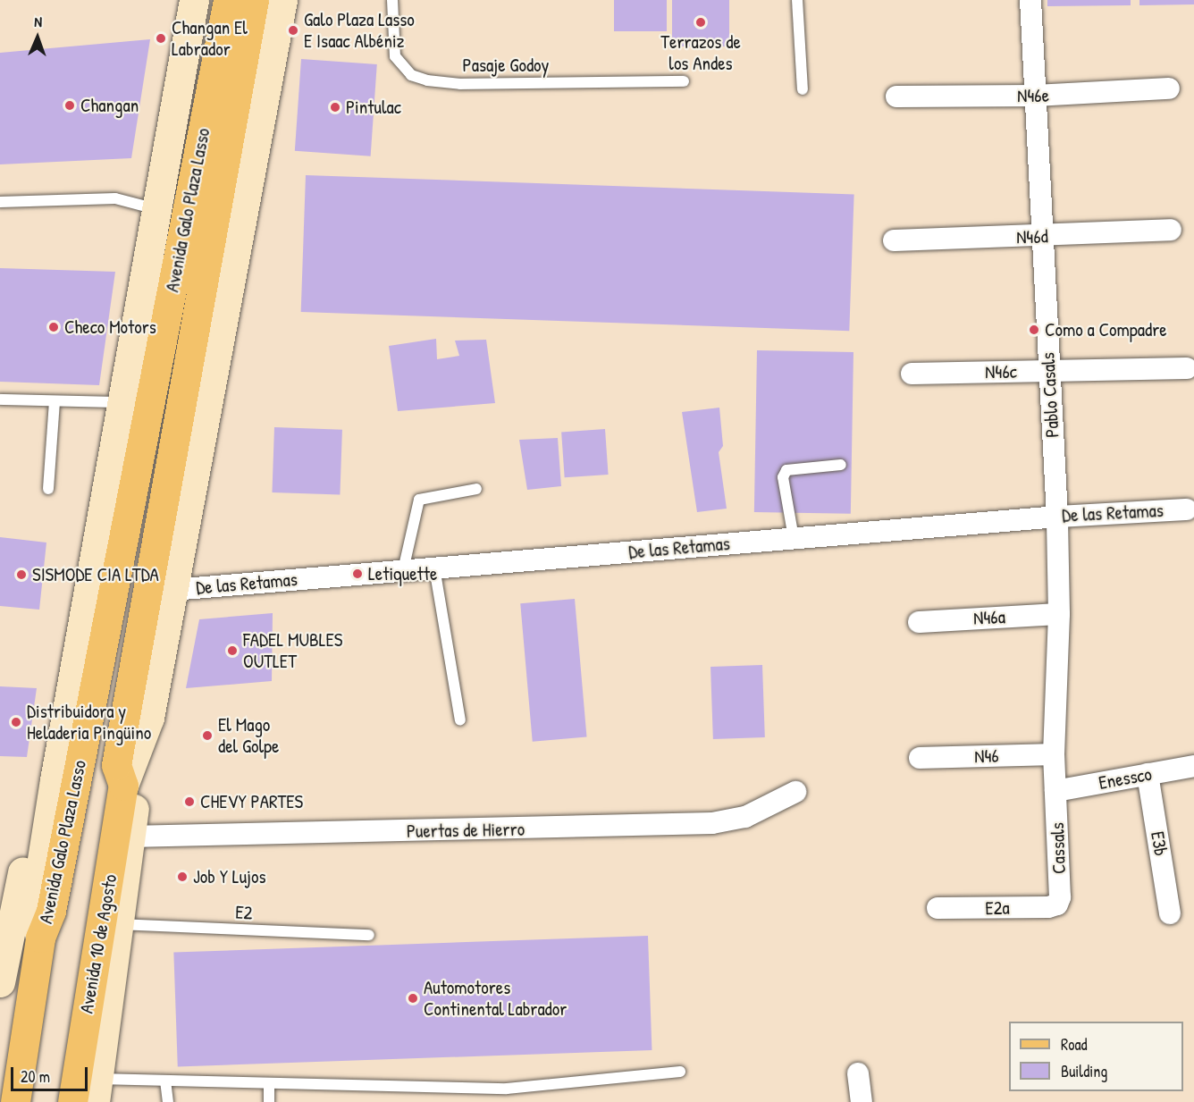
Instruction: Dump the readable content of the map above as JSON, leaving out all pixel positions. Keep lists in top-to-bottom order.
{
  "streets": {
    "main road": ["Avenida Galo Plaza Lasso", "Avenida 10 de Agosto"],
    "street": [
      "N46e",
      "N46d",
      "N46c",
      "Pablo Casals",
      "De las Retamas",
      "N46a",
      "N46",
      "Enessco",
      "Puertas de Hierro",
      "E3b",
      "Cassals",
      "E2a"
    ],
    "lane": ["Pasaje Godoy", "E2"]
  },
  "crossings": [
    ["N46e", "Pablo Casals"],
    ["Avenida Galo Plaza Lasso", "Avenida 10 de Agosto"],
    ["N46d", "Pablo Casals"],
    ["N46c", "Pablo Casals"],
    ["Pablo Casals", "De las Retamas"],
    ["Pablo Casals", "N46a"],
    ["Pablo Casals", "N46"],
    ["Pablo Casals", "Enessco"],
    ["Pablo Casals", "Cassals"],
    ["Enessco", "E3b"],
    ["Enessco", "Cassals"],
    ["Cassals", "E2a"]
  ],
  "places": [
    "Terrazos de los Andes",
    "Galo Plaza Lasso E Isaac Albéniz",
    "Changan El Labrador",
    "Changan",
    "Pintulac",
    "Checo Motors",
    "Como a Compadre",
    "Letiquette",
    "SISMODE CIA LTDA",
    "FADEL MUBLES OUTLET",
    "Distribuidora y Heladeria Pingüino",
    "El Mago del Golpe",
    "CHEVY PARTES",
    "Job Y Lujos",
    "Automotores Continental Labrador"
  ],
  "legend": ["Road", "Building"],
  "scale_bar": "20 m",
  "north": "top"
}
